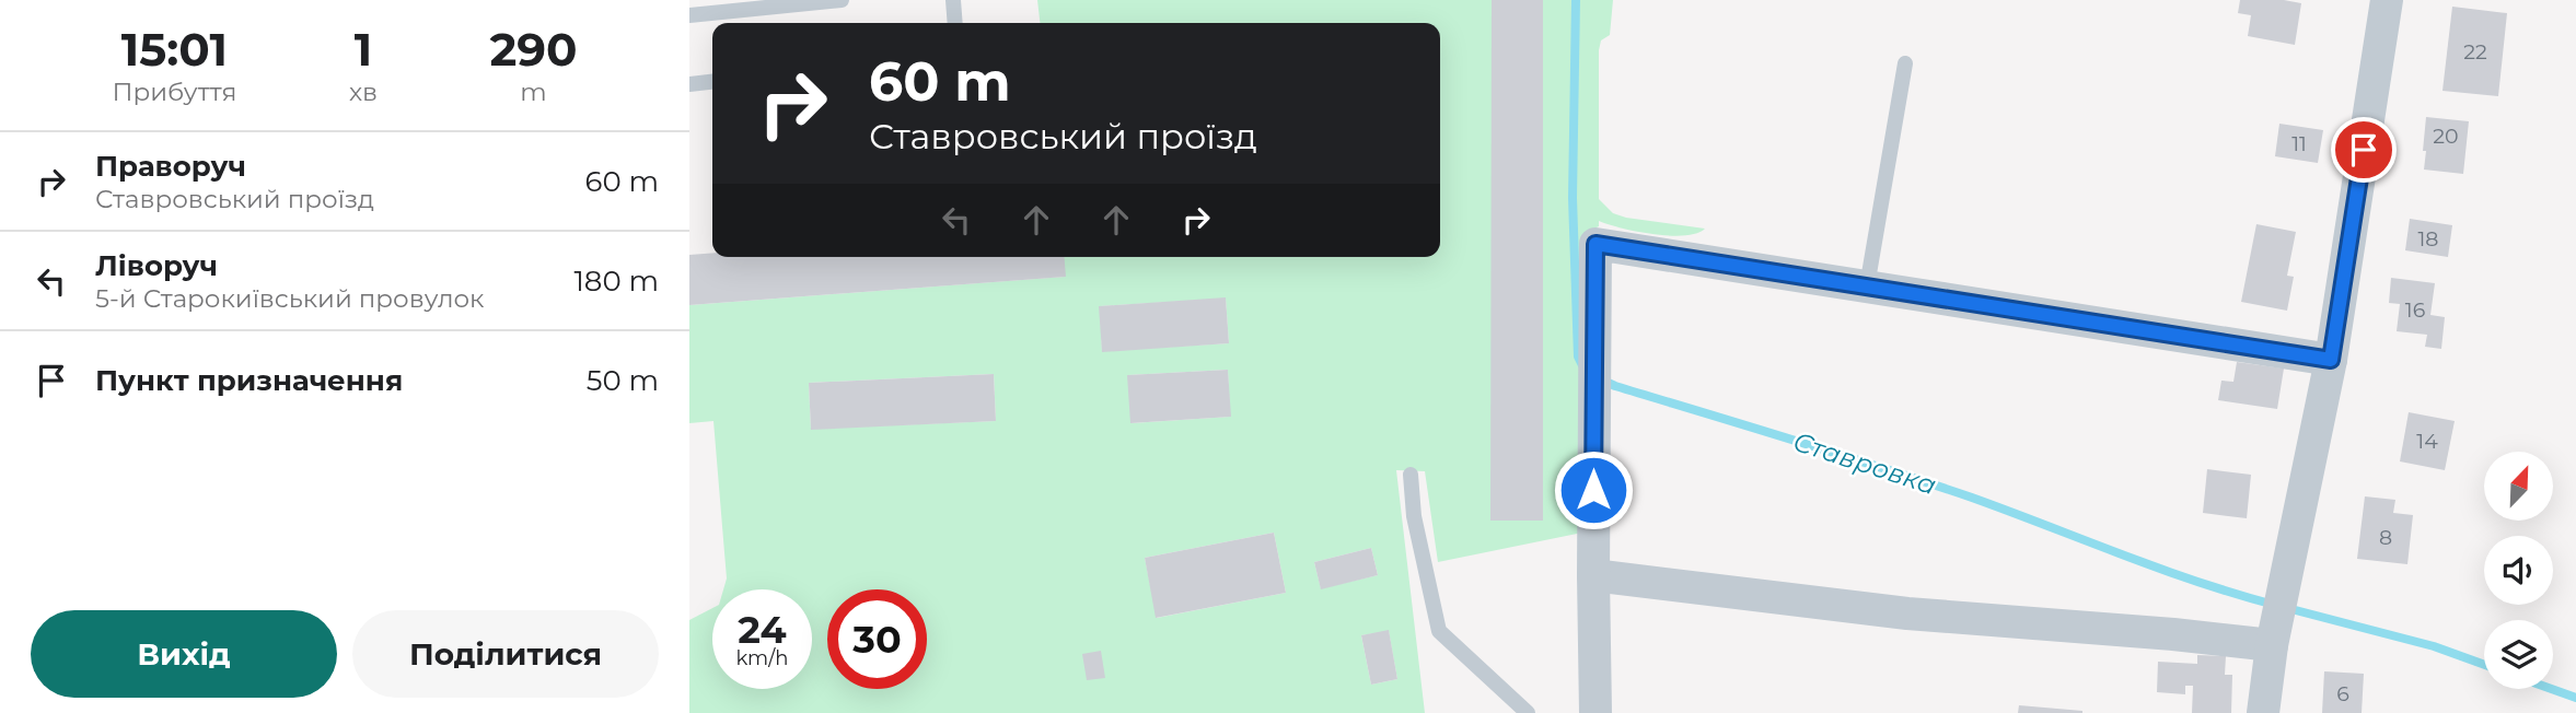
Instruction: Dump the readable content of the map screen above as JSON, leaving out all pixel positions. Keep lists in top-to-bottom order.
{
  "water": ["Ставровка"],
  "house_numbers": [
    "22",
    "20",
    "11",
    "18",
    "16",
    "14",
    "8",
    "6"
  ],
  "north": "top right",
  "page": {
    "eta": [
      "15:01",
      "Прибуття",
      "1",
      "хв",
      "290",
      "m"
    ],
    "turn": ["60 m", "Ставровський проїзд"],
    "list": [
      {
        "name": "Праворуч",
        "note": "Ставровський проїзд",
        "value": "60 m"
      },
      {
        "name": "Ліворуч",
        "note": "5-й Старокиївський провулок",
        "value": "180 m"
      },
      {
        "name": "Пункт призначення",
        "value": "50 m"
      }
    ],
    "speed": "24 km/h",
    "limit": "30",
    "buttons": ["Вихід", "Поділитися"]
  }
}
